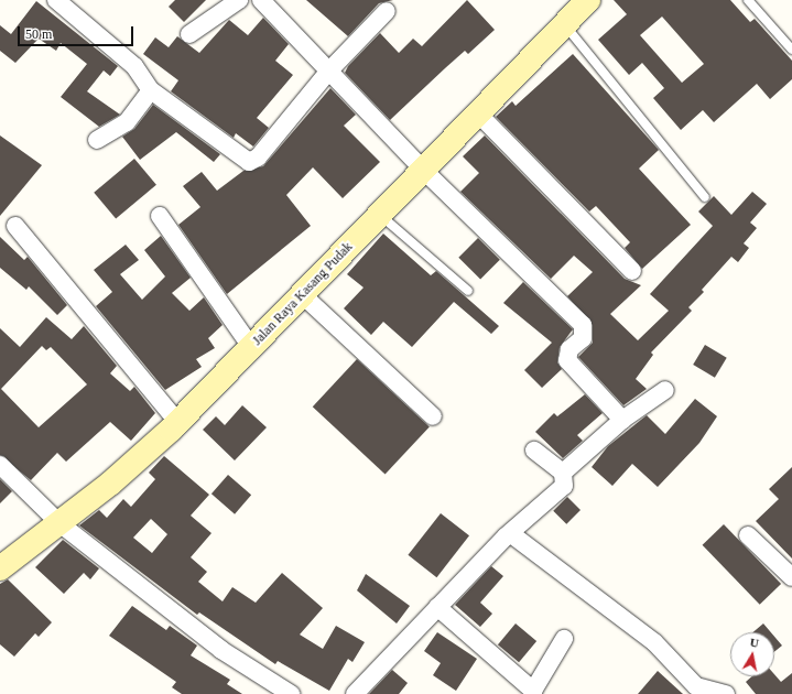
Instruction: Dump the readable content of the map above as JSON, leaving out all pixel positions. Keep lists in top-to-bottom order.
{
  "streets": {
    "street": ["Jalan Raya Kasang Pudak"]
  },
  "scale_bar": "50 m",
  "north": "top"
}
